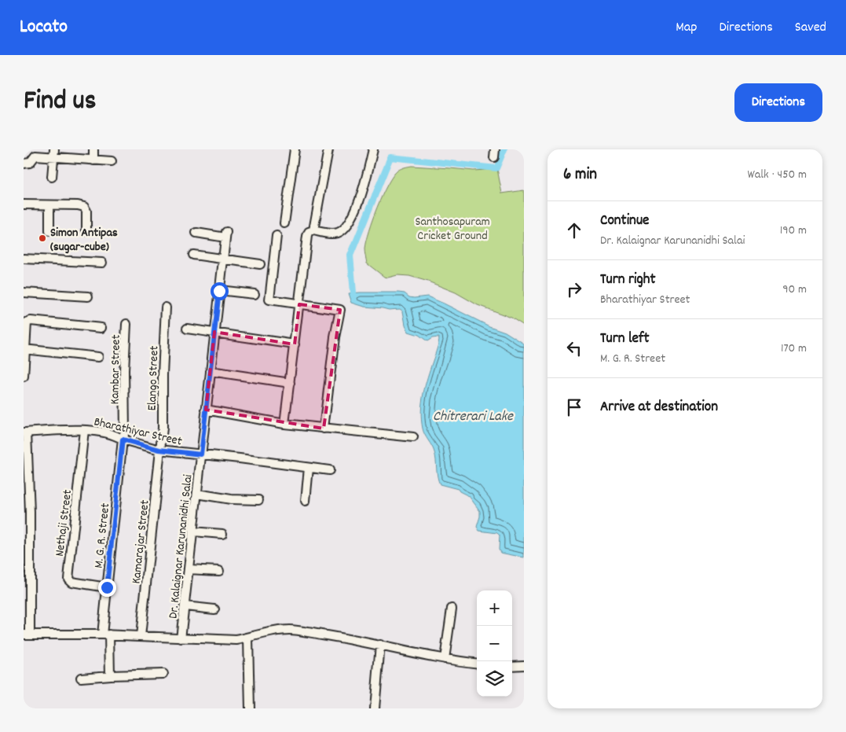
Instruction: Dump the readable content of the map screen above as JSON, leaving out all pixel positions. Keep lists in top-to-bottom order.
{
  "streets": {
    "street": [
      "Kambar Street",
      "Elango Street",
      "Bharathiyar Street",
      "Nethaji Street",
      "M. G. R. Street",
      "Kamarajar Street",
      "Dr. Kalaignar Karunanidhi Salai"
    ]
  },
  "crossings": [
    ["Kambar Street", "Bharathiyar Street"],
    ["Kambar Street", "M. G. R. Street"],
    ["Elango Street", "Bharathiyar Street"],
    ["Elango Street", "Kamarajar Street"],
    ["Bharathiyar Street", "Nethaji Street"],
    ["Bharathiyar Street", "M. G. R. Street"],
    ["Bharathiyar Street", "Kamarajar Street"],
    ["Bharathiyar Street", "Dr. Kalaignar Karunanidhi Salai"],
    ["Nethaji Street", "M. G. R. Street"]
  ],
  "water": ["Chitrerari Lake"],
  "parks": ["Santhosapuram Cricket Ground"],
  "places": ["Simon Antipas (sugar-cube)"],
  "page": {
    "header": "Locato",
    "nav": ["Map", "Directions", "Saved"],
    "title": "Find us",
    "buttons": "Directions",
    "heading": ["6 min", "Walk · 450 m"],
    "list": [
      ["Continue", "Dr. Kalaignar Karunanidhi Salai", "190 m"],
      ["Turn right", "Bharathiyar Street", "90 m"],
      ["Turn left", "M. G. R. Street", "170 m"],
      "Arrive at destination"
    ],
    "map_buttons": ["+", "−"]
  }
}
